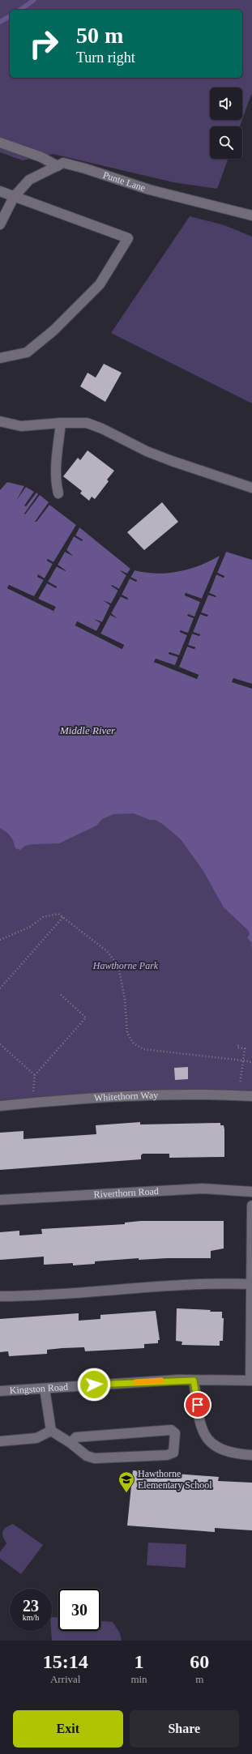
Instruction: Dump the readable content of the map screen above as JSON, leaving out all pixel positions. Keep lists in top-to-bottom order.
{
  "streets": {
    "street": [
      "Punte Lane",
      "Whitethorn Way",
      "Riverthorn Road",
      "Kingston Road"
    ]
  },
  "water": ["Middle River"],
  "parks": ["Hawthorne Park"],
  "places": {
    "school or university": ["Hawthorne Elementary School"]
  },
  "page": {
    "turn": ["50 m", "Turn right"],
    "speed": "23 km/h",
    "limit": "30",
    "eta": [
      "15:14",
      "Arrival",
      "1",
      "min",
      "60",
      "m"
    ],
    "buttons": ["Exit", "Share"]
  }
}
